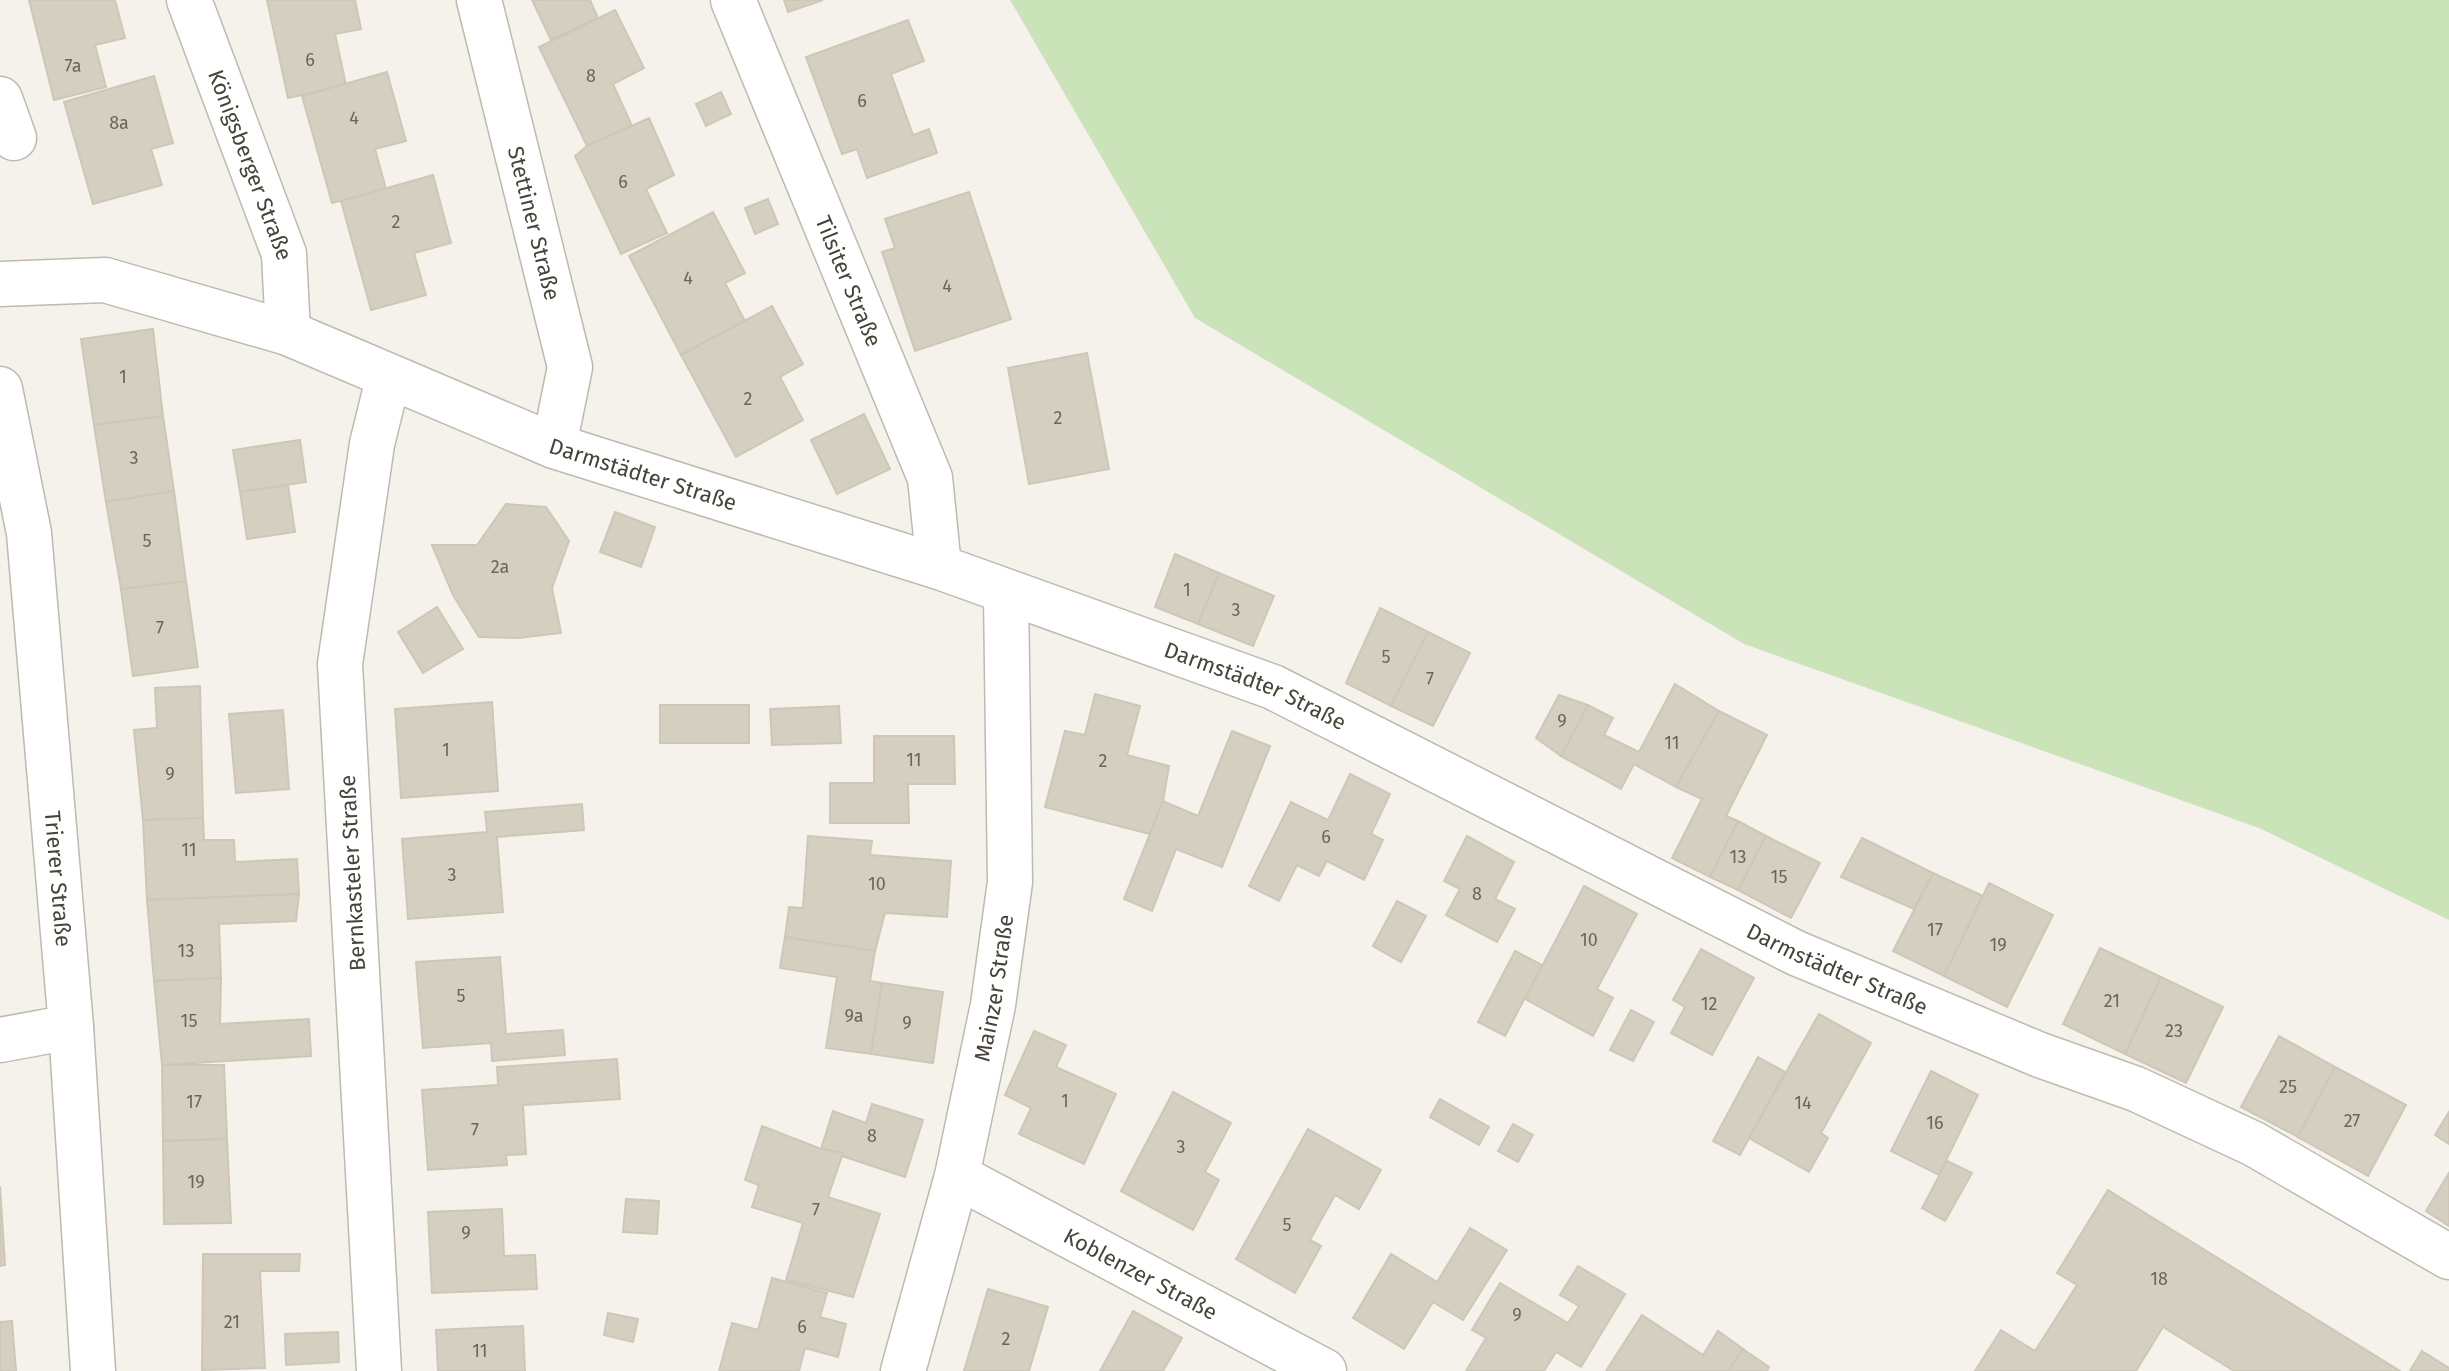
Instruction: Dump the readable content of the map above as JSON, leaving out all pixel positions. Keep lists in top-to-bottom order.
{
  "streets": {
    "street": [
      "Königsberger Straße",
      "Stettiner Straße",
      "Tilsiter Straße",
      "Darmstädter Straße",
      "Bernkasteler Straße",
      "Trierer Straße",
      "Mainzer Straße",
      "Koblenzer Straße"
    ]
  },
  "crossings": [
    ["Königsberger Straße", "Darmstädter Straße"],
    ["Stettiner Straße", "Darmstädter Straße"],
    ["Tilsiter Straße", "Darmstädter Straße"],
    ["Darmstädter Straße", "Bernkasteler Straße"],
    ["Darmstädter Straße", "Mainzer Straße"],
    ["Mainzer Straße", "Koblenzer Straße"]
  ],
  "house_numbers": [
    "6",
    "7a",
    "8",
    "6",
    "4",
    "8a",
    "6",
    "2",
    "4",
    "4",
    "1",
    "2",
    "2",
    "3",
    "5",
    "2a",
    "1",
    "3",
    "7",
    "5",
    "7",
    "9",
    "11",
    "1",
    "11",
    "2",
    "9",
    "6",
    "11",
    "13",
    "3",
    "15",
    "10",
    "8",
    "17",
    "10",
    "19",
    "13",
    "5",
    "21",
    "12",
    "9a",
    "15",
    "9",
    "23",
    "25",
    "1",
    "17",
    "14",
    "27",
    "16",
    "7",
    "8",
    "3",
    "19",
    "7",
    "5",
    "9",
    "18",
    "9",
    "21",
    "6",
    "2",
    "11"
  ]
}
